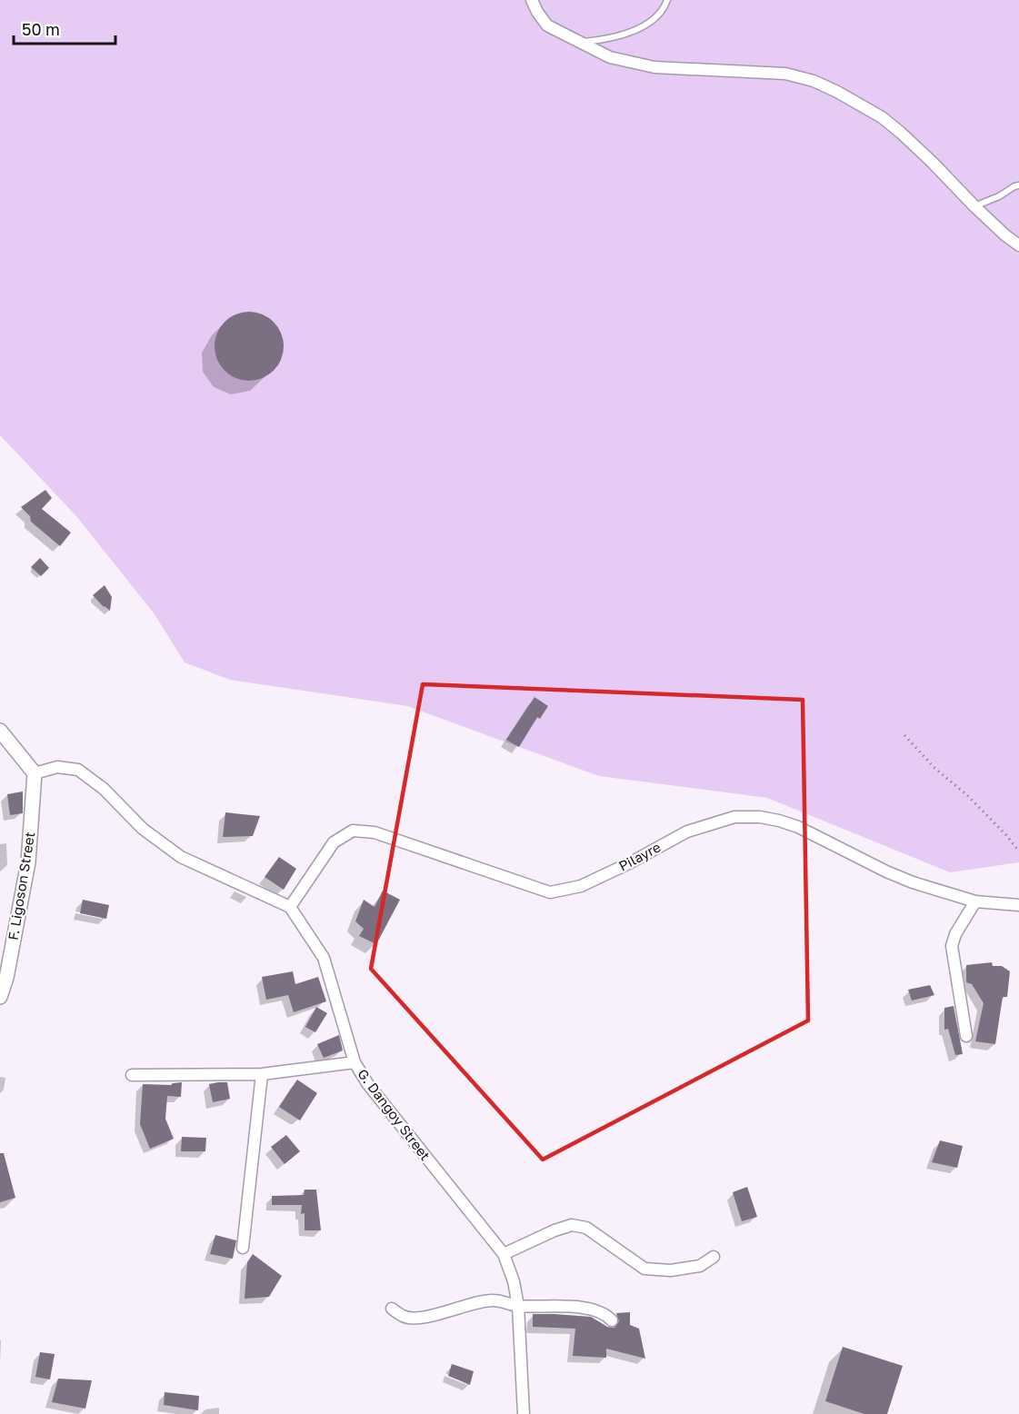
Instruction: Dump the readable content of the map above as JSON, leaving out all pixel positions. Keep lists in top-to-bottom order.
{
  "streets": {
    "street": ["Pilayre", "F. Ligoson Street", "G. Dangoy Street"]
  },
  "crossings": [
    ["Pilayre", "G. Dangoy Street"]
  ],
  "scale_bar": "50 m"
}
